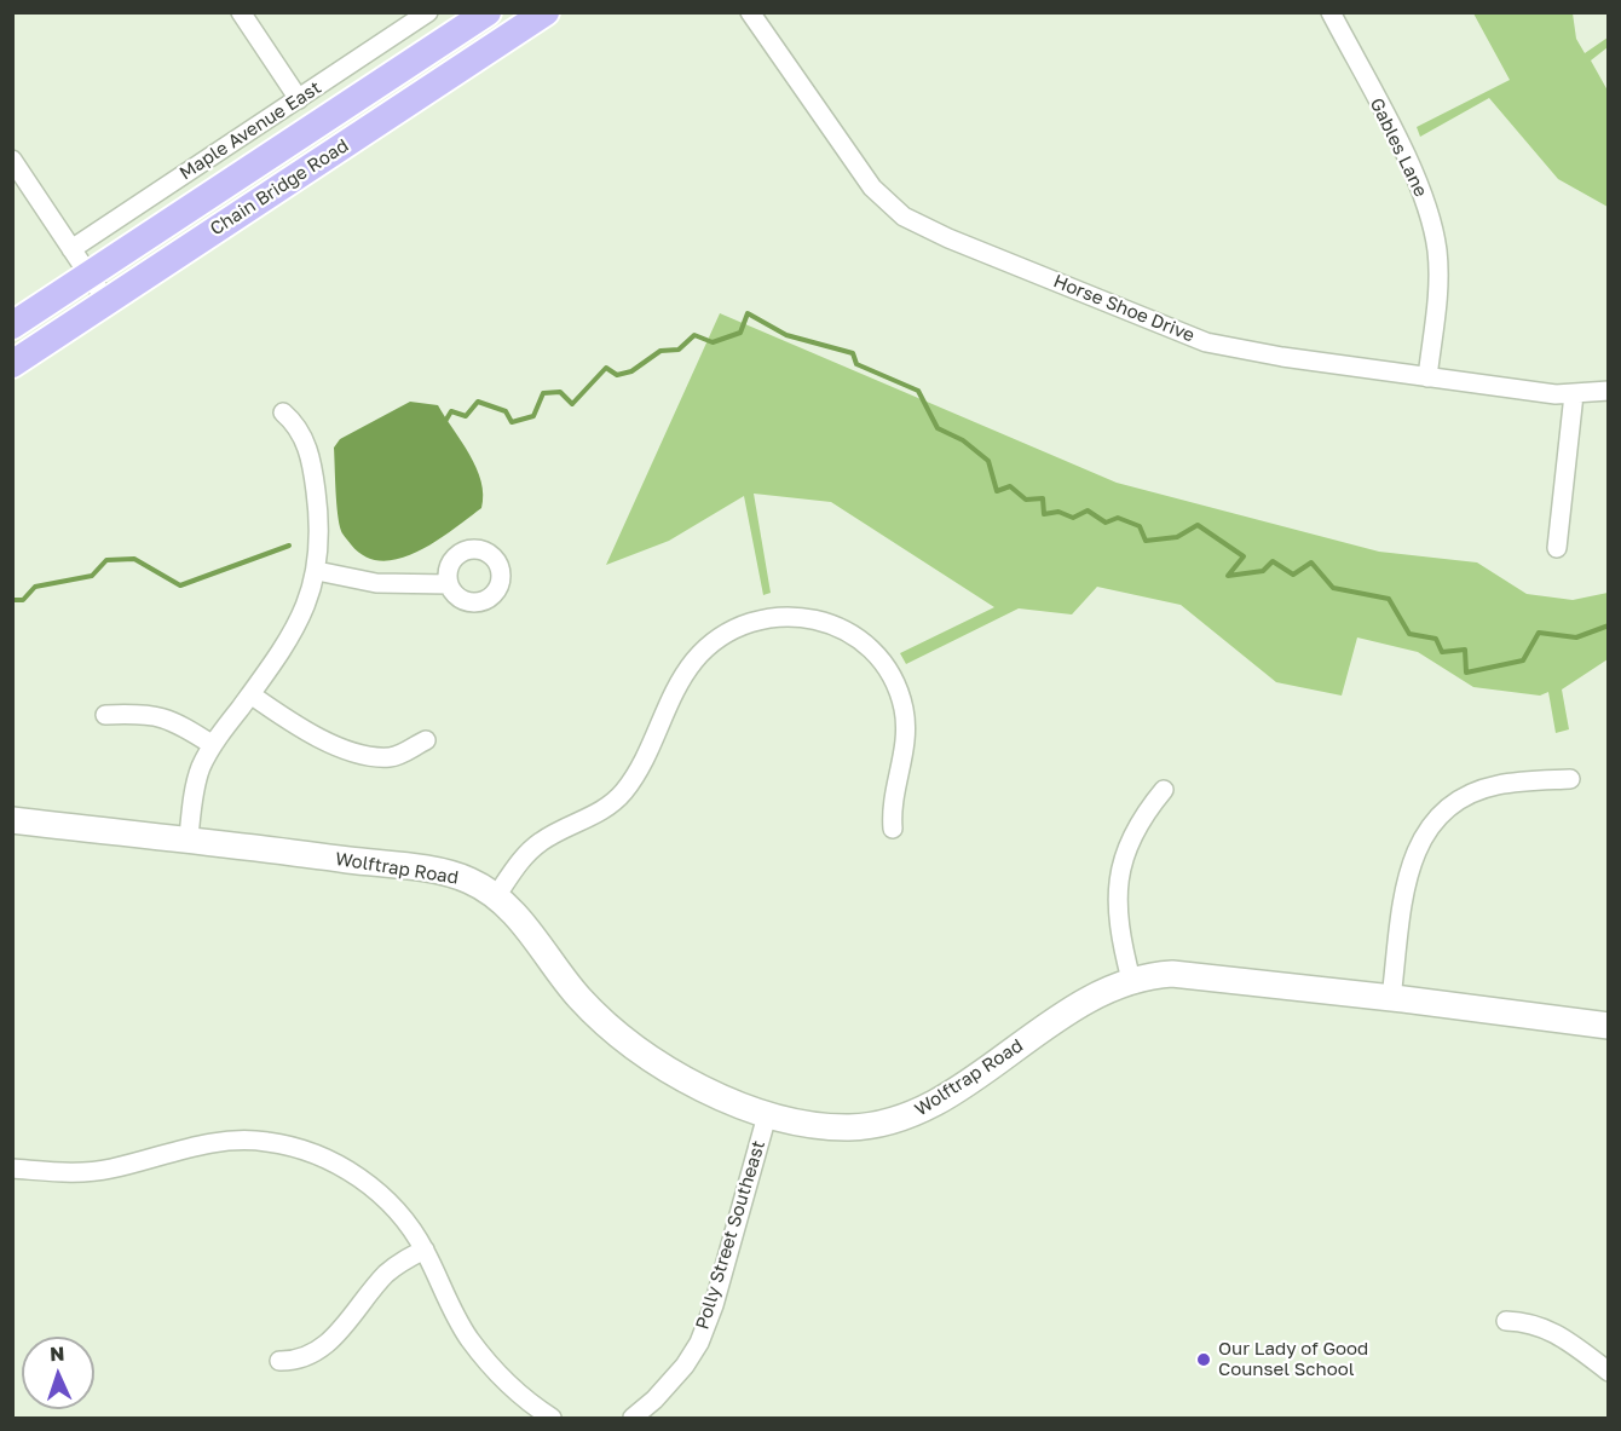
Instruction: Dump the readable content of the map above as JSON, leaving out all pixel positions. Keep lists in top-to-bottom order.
{
  "streets": {
    "main road": ["Chain Bridge Road"],
    "street": [
      "Maple Avenue East",
      "Gables Lane",
      "Horse Shoe Drive",
      "Wolftrap Road",
      "Polly Street Southeast"
    ]
  },
  "crossings": [
    ["Gables Lane", "Horse Shoe Drive"],
    ["Wolftrap Road", "Polly Street Southeast"]
  ],
  "places": ["Our Lady of Good Counsel School"],
  "north": "top"
}
